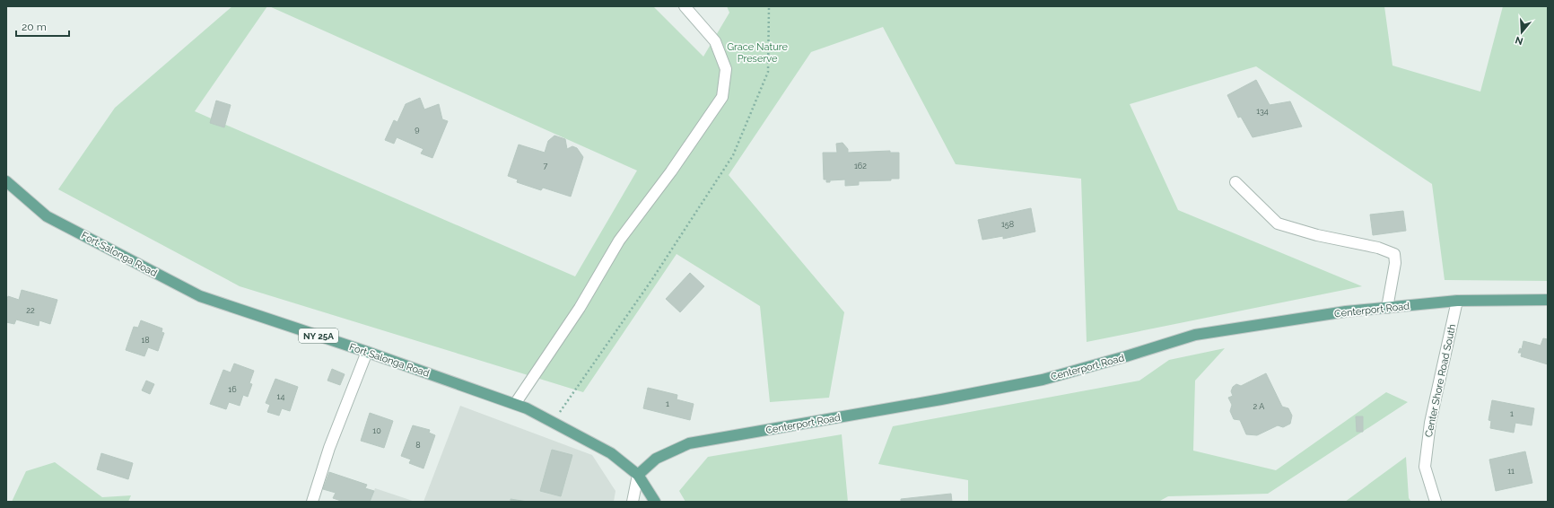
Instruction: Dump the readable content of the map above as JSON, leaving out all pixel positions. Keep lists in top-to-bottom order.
{
  "streets": {
    "main road": ["Fort Salonga Road", "Centerport Road", "NY 25A"],
    "street": ["Center Shore Road South"]
  },
  "crossings": [
    ["Fort Salonga Road", "Centerport Road"],
    ["Fort Salonga Road", "NY 25A"],
    ["Centerport Road", "NY 25A"],
    ["Centerport Road", "Center Shore Road South"]
  ],
  "parks": ["Grace Nature Preserve"],
  "house_numbers": [
    "134",
    "9",
    "7",
    "162",
    "158",
    "22",
    "18",
    "16",
    "14",
    "1",
    "2 A",
    "1",
    "10",
    "8",
    "11"
  ],
  "scale_bar": "20 m",
  "north": "bottom"
}
